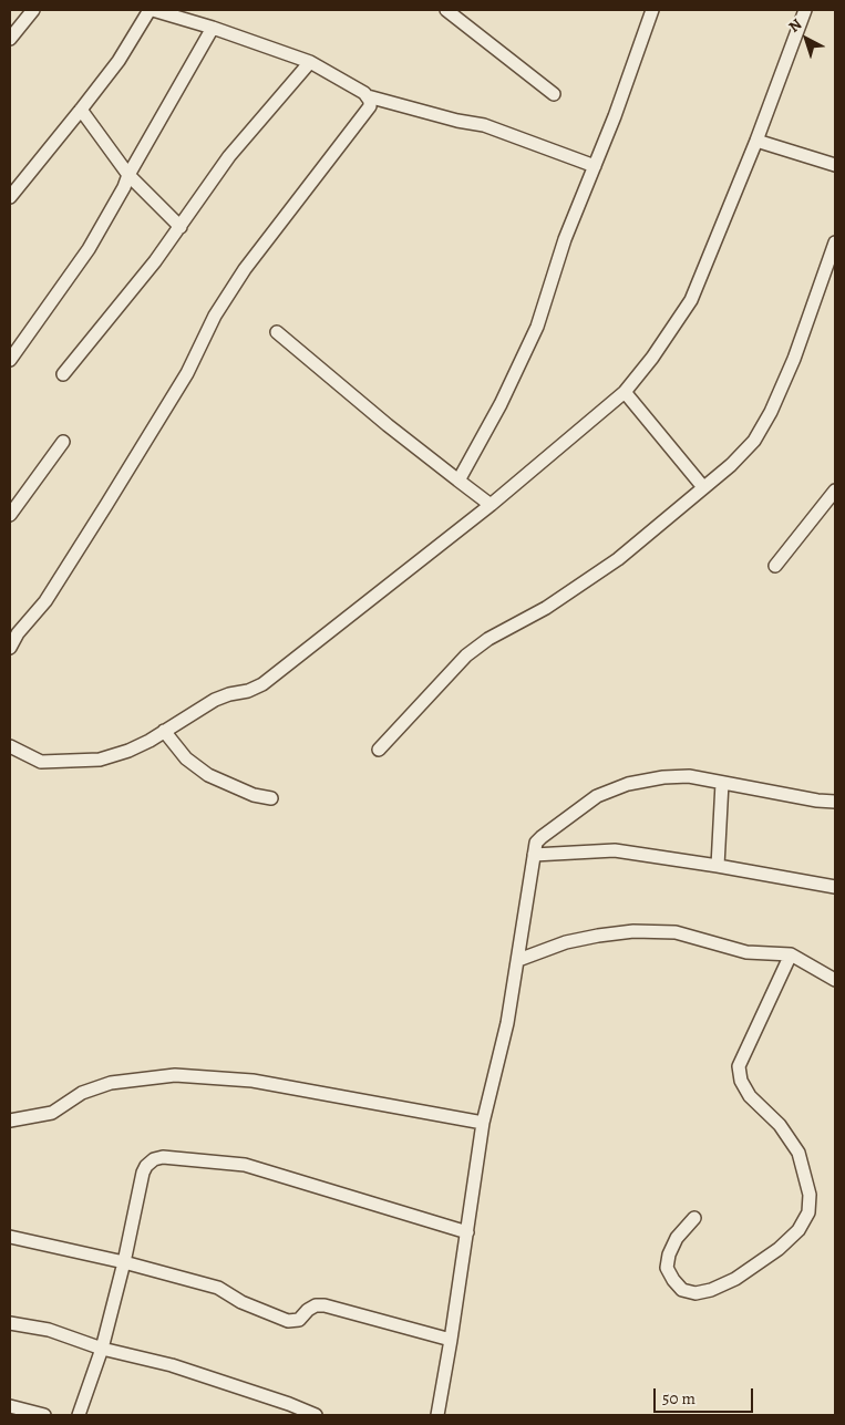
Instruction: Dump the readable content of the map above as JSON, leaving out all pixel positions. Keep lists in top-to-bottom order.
{
  "scale_bar": "50 m",
  "north": "top left"
}
